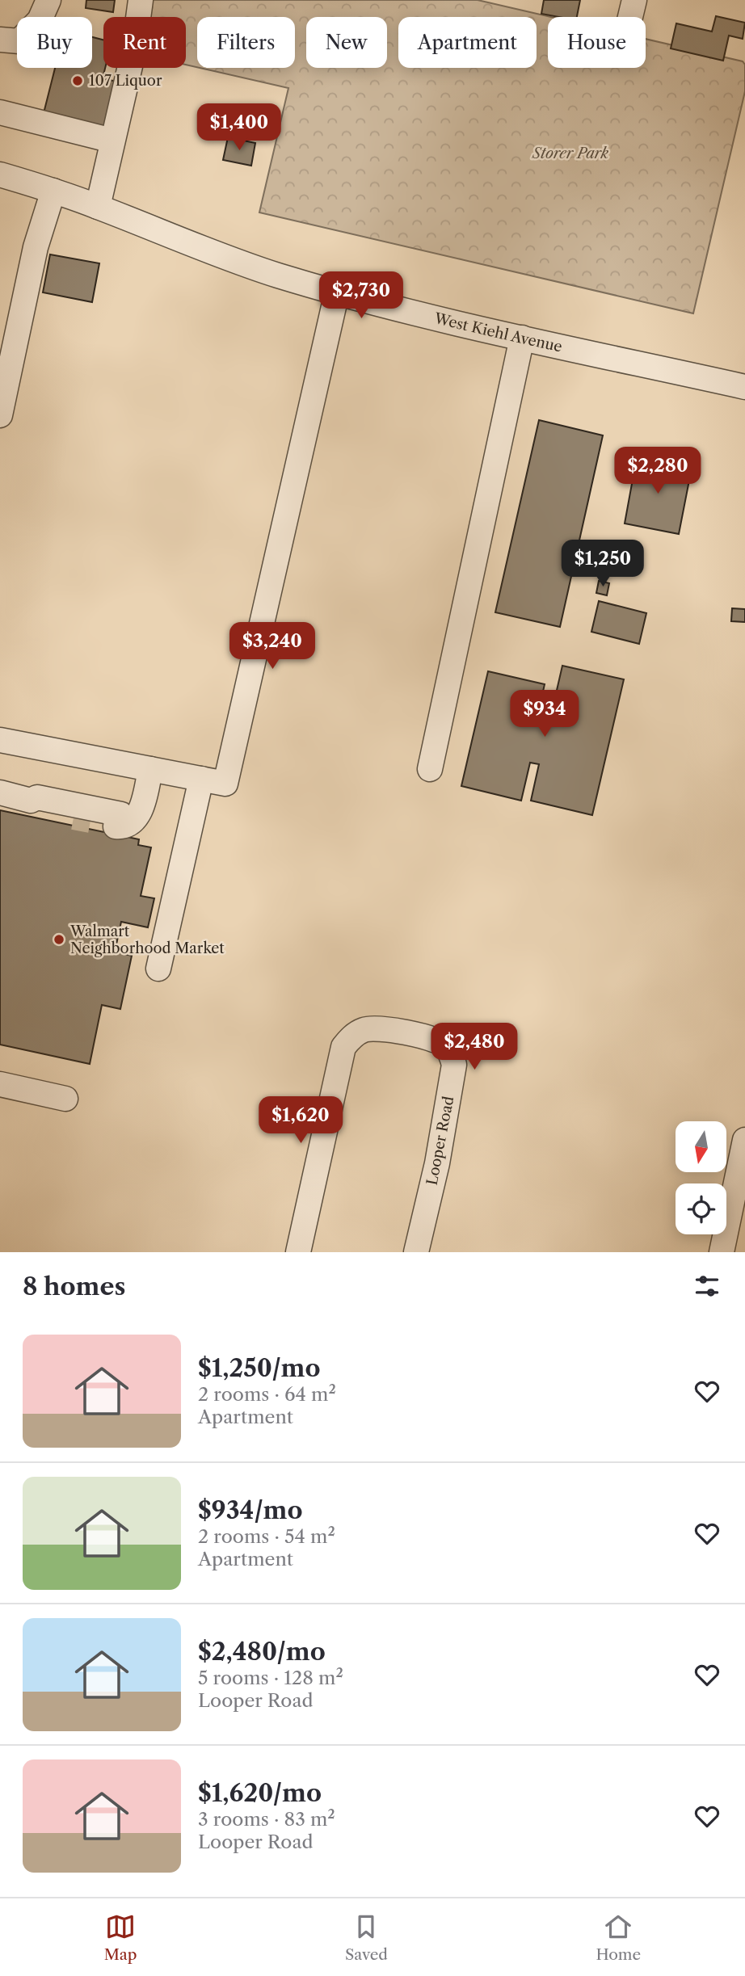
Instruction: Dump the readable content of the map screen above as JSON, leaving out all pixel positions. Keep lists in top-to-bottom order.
{
  "streets": {
    "street": ["West Kiehl Avenue", "Looper Road"]
  },
  "parks": ["Storer Park"],
  "places": ["107 Liquor", "Walmart Neighborhood Market"],
  "north": "bottom",
  "page": {
    "chip": [
      "Buy",
      "Rent",
      "Filters",
      "New",
      "Apartment",
      "House"
    ],
    "price": [
      "$1,400",
      "$2,730",
      "$2,280",
      "$1,250",
      "$3,240",
      "$934",
      "$2,480",
      "$1,620"
    ],
    "heading": "8 homes",
    "list": [
      {
        "name": "$1,250/mo",
        "note": "2 rooms · 64 m² · Apartment"
      },
      {
        "name": "$934/mo",
        "note": "2 rooms · 54 m² · Apartment"
      },
      {
        "name": "$2,480/mo",
        "note": "5 rooms · 128 m² · Looper Road"
      },
      {
        "name": "$1,620/mo",
        "note": "3 rooms · 83 m² · Looper Road"
      }
    ],
    "tabs": ["Map", "Saved", "Home"]
  }
}
